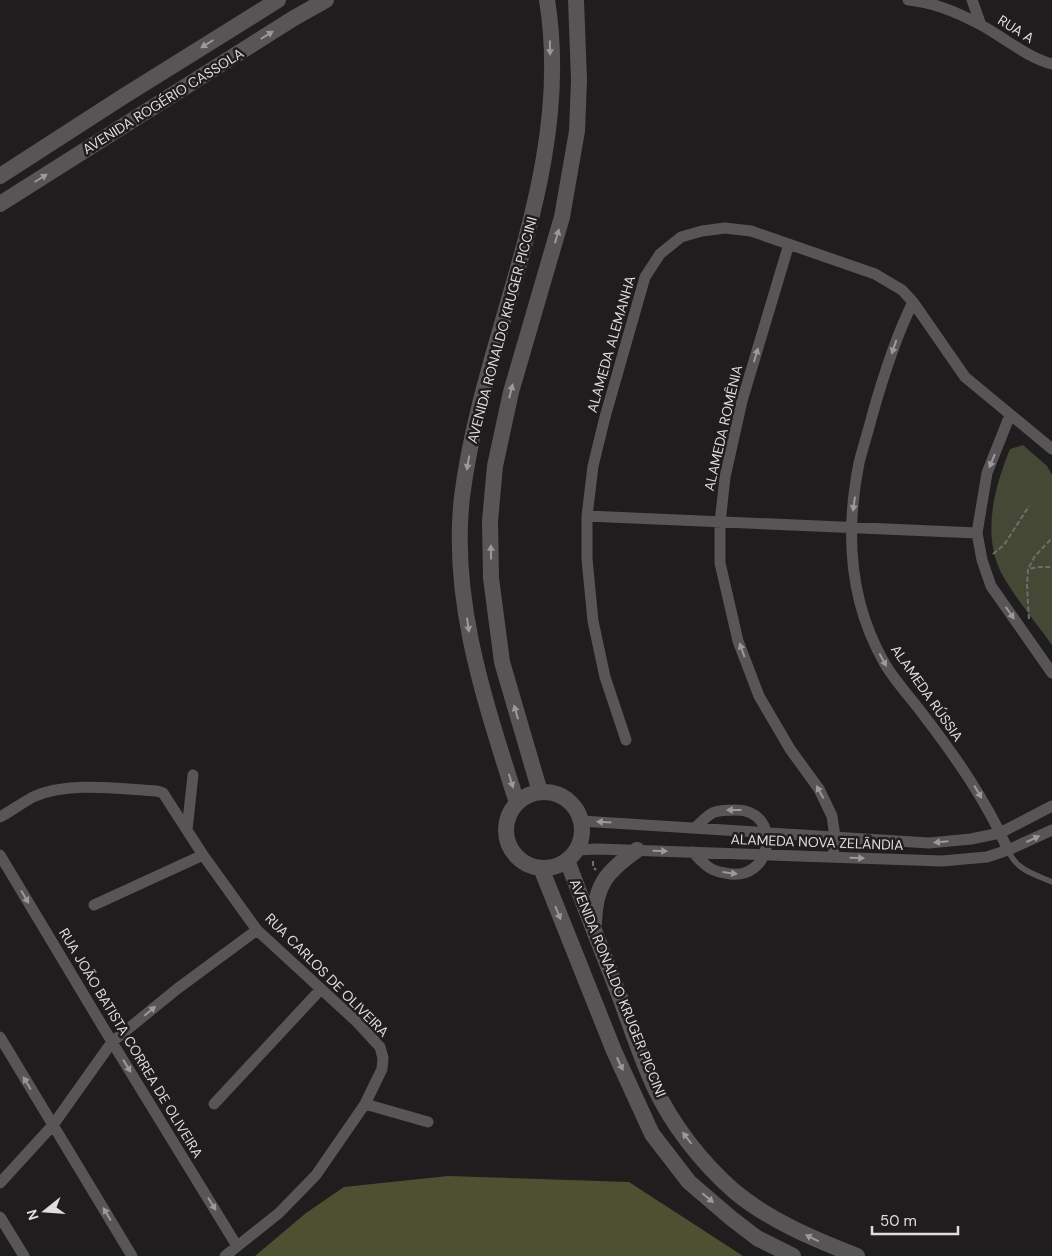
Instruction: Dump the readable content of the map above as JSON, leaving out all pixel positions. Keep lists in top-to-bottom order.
{
  "streets": {
    "main road": ["AVENIDA ROGÉRIO CASSOLA", "AVENIDA RONALDO KRUGER PICCINI"],
    "street": [
      "RUA A",
      "ALAMEDA ALEMANHA",
      "ALAMEDA ROMÊNIA",
      "ALAMEDA RÚSSIA",
      "ALAMEDA NOVA ZELÃNDIA",
      "RUA CARLOS DE OLIVEIRA",
      "RUA JOÃO BATISTA CORREA DE OLIVEIRA"
    ]
  },
  "crossings": [
    ["AVENIDA RONALDO KRUGER PICCINI", "ALAMEDA NOVA ZELÃNDIA"],
    ["ALAMEDA ALEMANHA", "ALAMEDA ROMÊNIA"],
    ["ALAMEDA ALEMANHA", "ALAMEDA RÚSSIA"],
    ["ALAMEDA ROMÊNIA", "ALAMEDA NOVA ZELÃNDIA"],
    ["ALAMEDA RÚSSIA", "ALAMEDA NOVA ZELÃNDIA"],
    ["RUA CARLOS DE OLIVEIRA", "RUA JOÃO BATISTA CORREA DE OLIVEIRA"]
  ],
  "one_way": ["ALAMEDA ROMÊNIA", "ALAMEDA RÚSSIA"],
  "scale_bar": "50 m",
  "north": "left"
}
